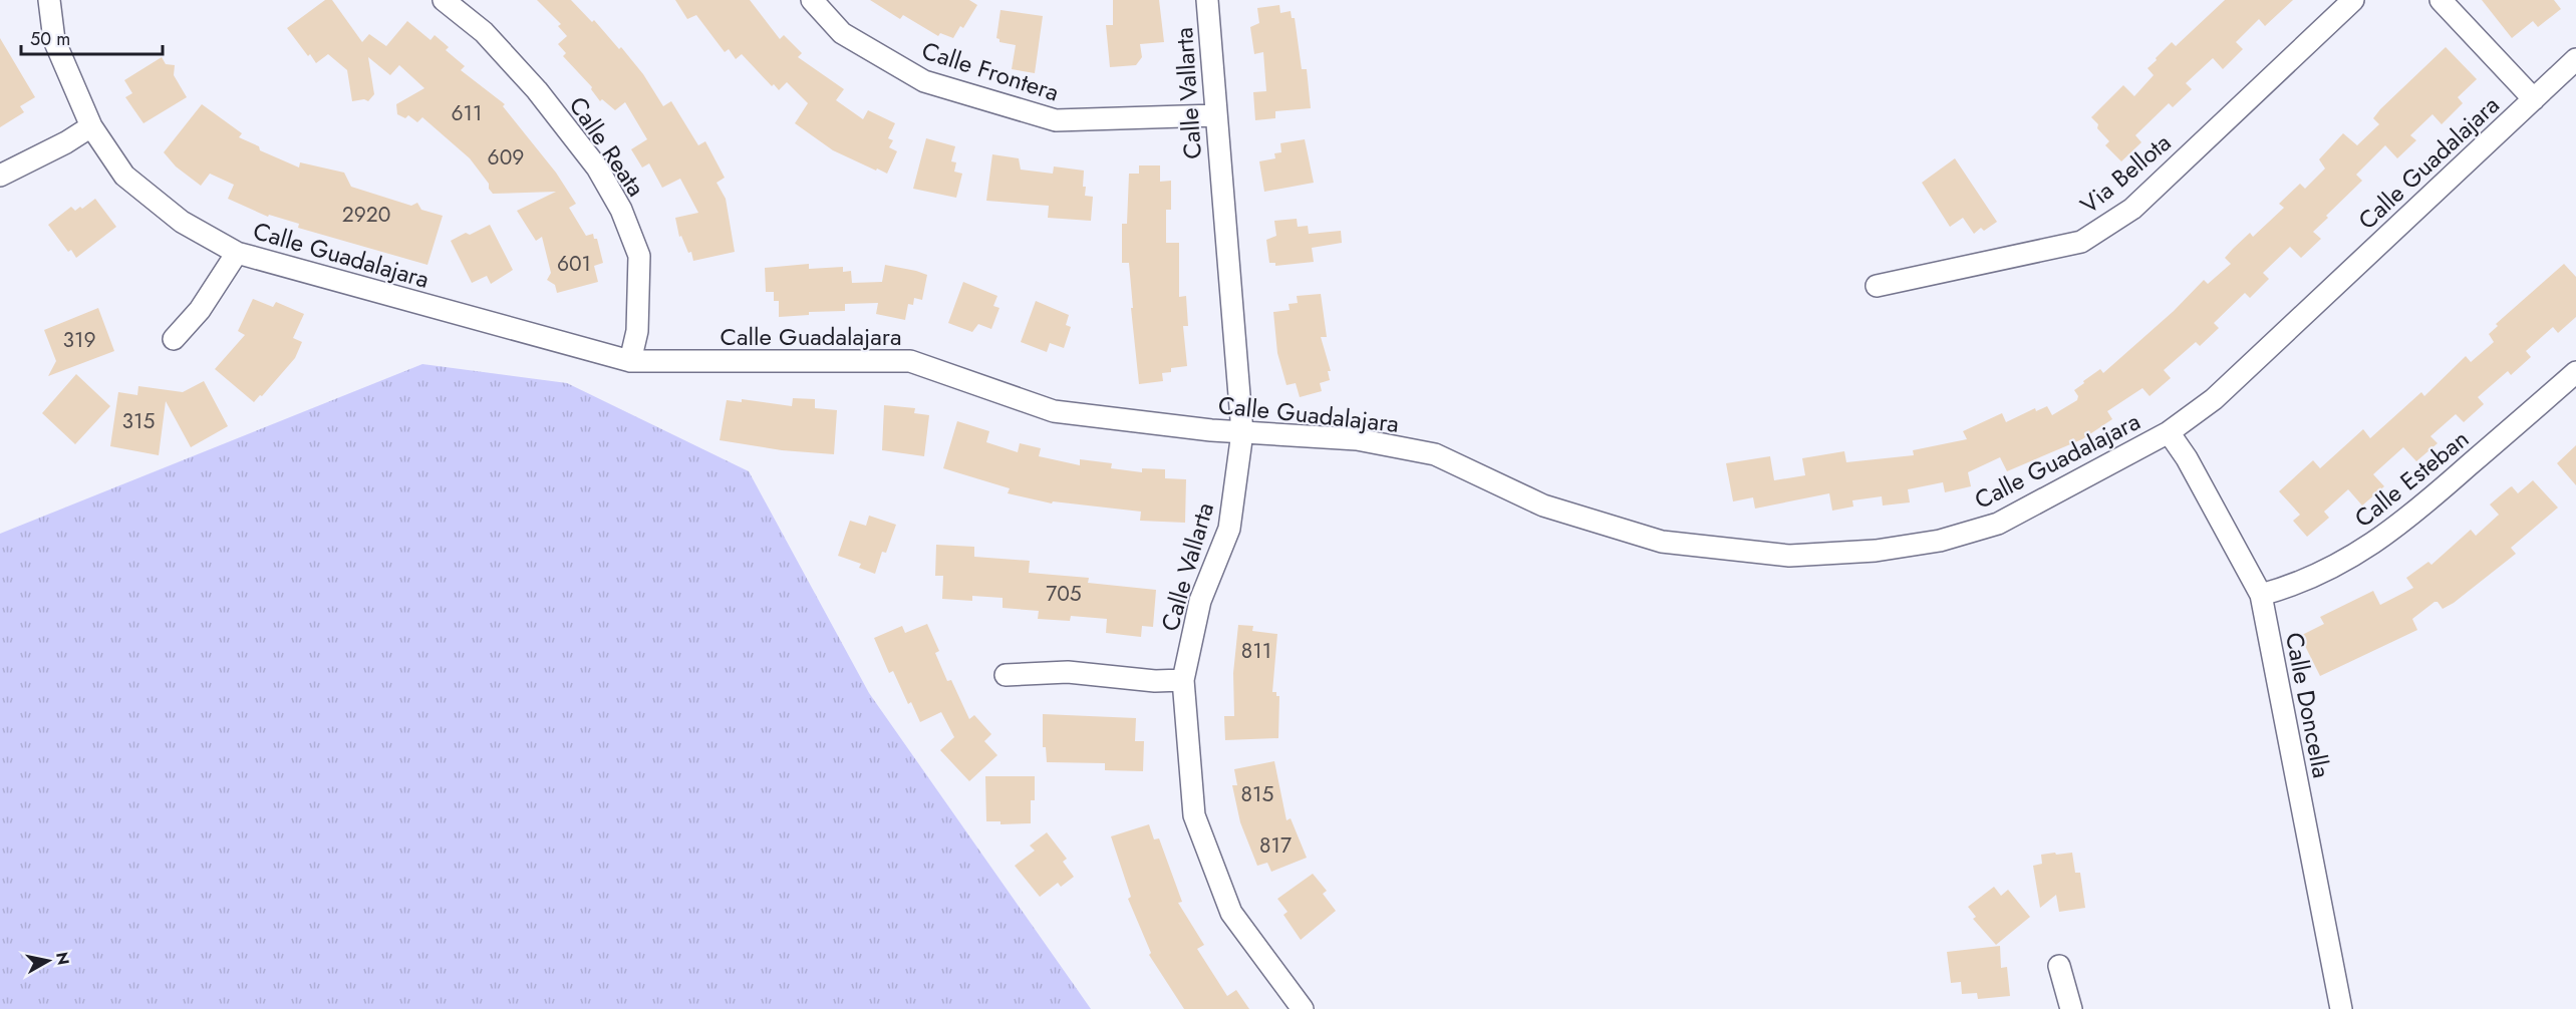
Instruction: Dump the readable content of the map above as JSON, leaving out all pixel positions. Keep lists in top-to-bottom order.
{
  "streets": {
    "street": [
      "Calle Frontera",
      "Calle Vallarta",
      "Calle Reata",
      "Calle Guadalajara",
      "Via Bellota",
      "Calle Esteban",
      "Calle Doncella"
    ]
  },
  "crossings": [
    ["Calle Frontera", "Calle Vallarta"],
    ["Calle Vallarta", "Calle Guadalajara"],
    ["Calle Reata", "Calle Guadalajara"],
    ["Calle Guadalajara", "Calle Doncella"],
    ["Calle Esteban", "Calle Doncella"]
  ],
  "house_numbers": [
    "611",
    "609",
    "2920",
    "601",
    "319",
    "315",
    "705",
    "811",
    "815",
    "817"
  ],
  "scale_bar": "50 m",
  "north": "right"
}
